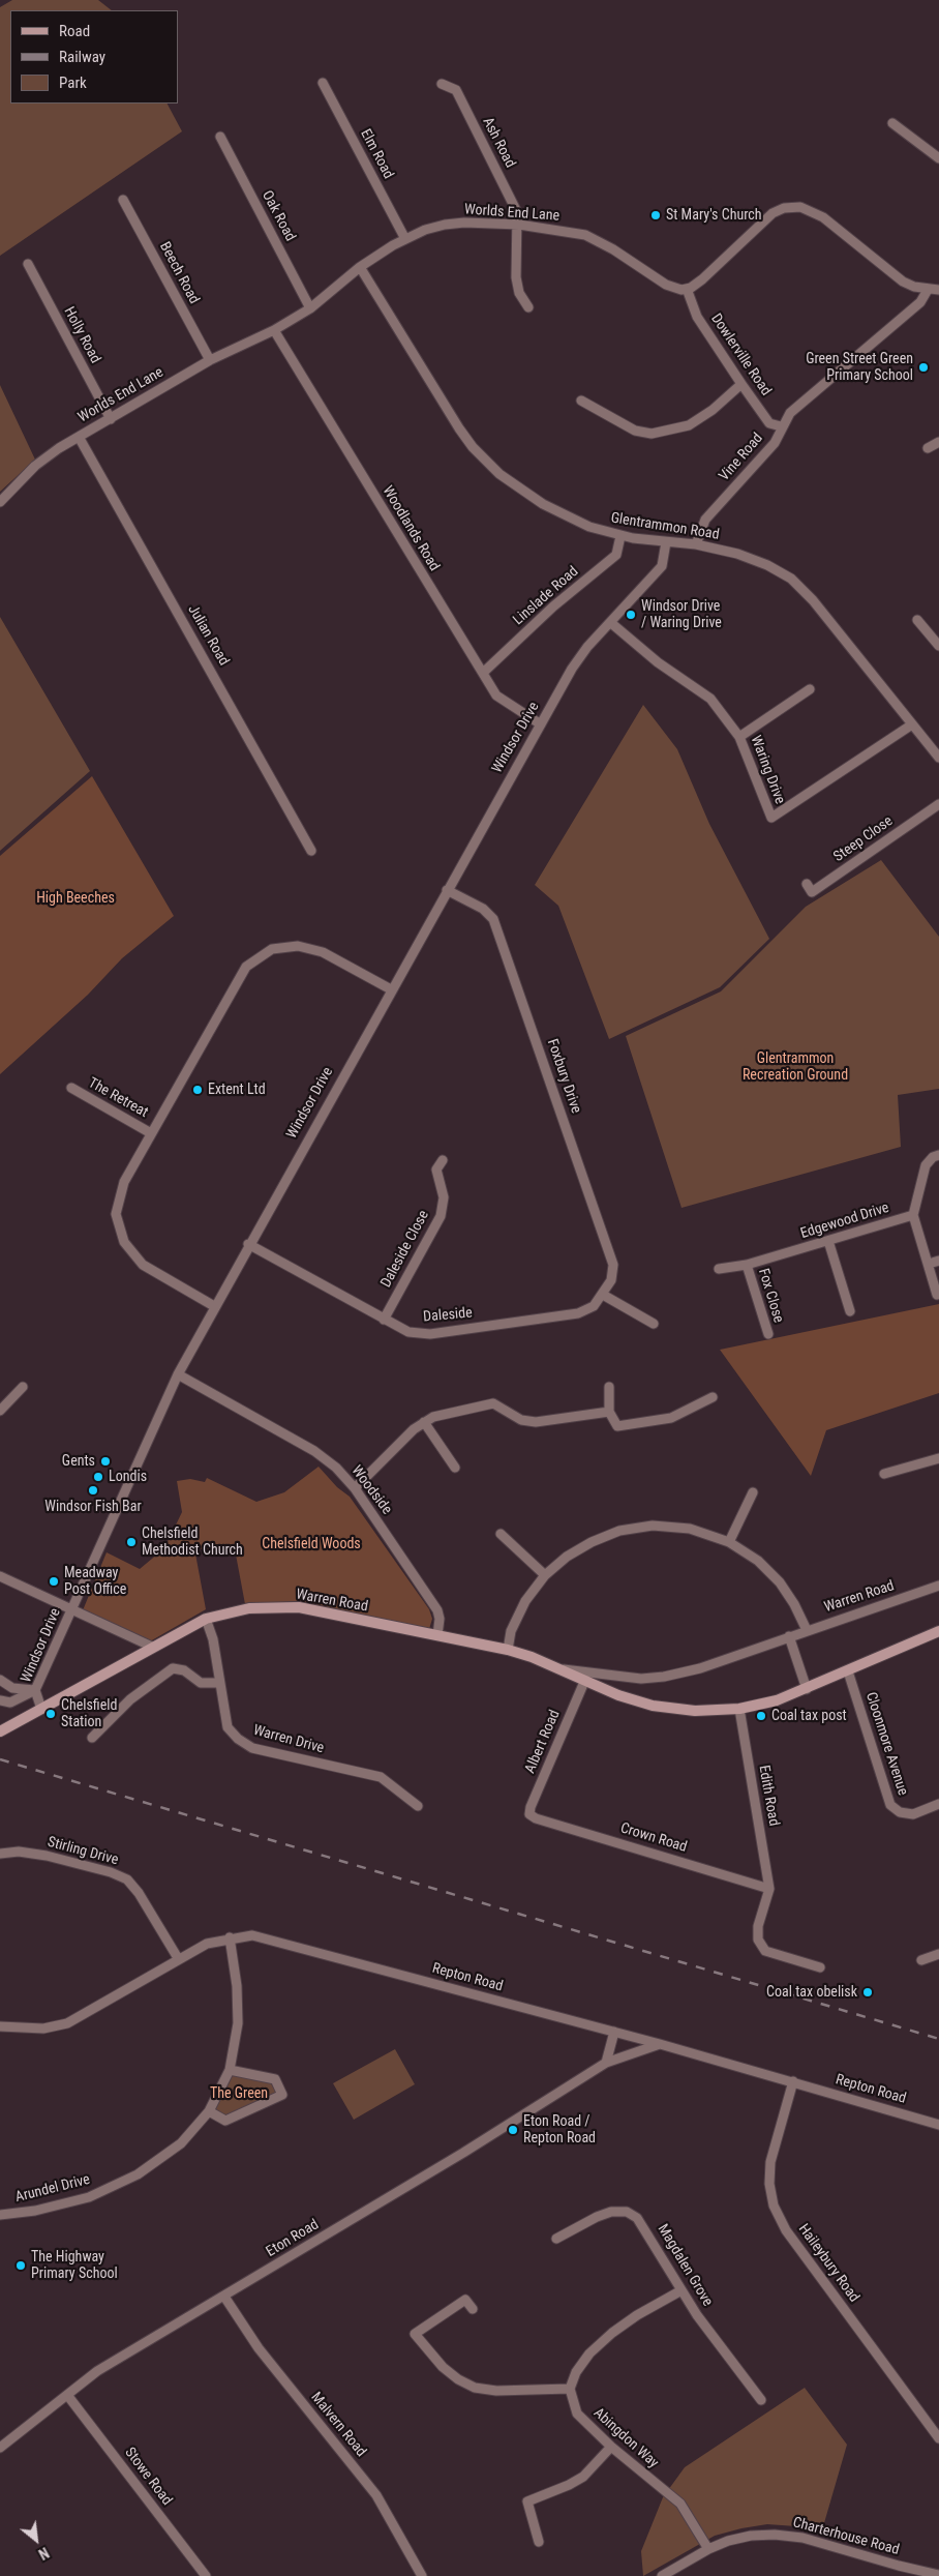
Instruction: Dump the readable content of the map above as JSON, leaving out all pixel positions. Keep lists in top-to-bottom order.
{
  "streets": {
    "street": [
      "Ash Road",
      "Elm Road",
      "Worlds End Lane",
      "Oak Road",
      "Beech Road",
      "Holly Road",
      "Dowlerville Road",
      "Vine Road",
      "Glentrammon Road",
      "Woodlands Road",
      "Linslade Road",
      "Julian Road",
      "Windsor Drive",
      "Waring Drive",
      "Steep Close",
      "Foxbury Drive",
      "The Retreat",
      "Edgewood Drive",
      "Daleside Close",
      "Fox Close",
      "Daleside",
      "Woodside",
      "Warren Road",
      "Warren Drive",
      "Albert Road",
      "Cloonmore Avenue",
      "Edith Road",
      "Crown Road",
      "Stirling Drive",
      "Repton Road",
      "Arundel Drive",
      "Eton Road",
      "Haileybury Road",
      "Magdalen Grove",
      "Malvern Road",
      "Abingdon Way",
      "Stowe Road",
      "Charterhouse Road"
    ]
  },
  "crossings": [
    ["Ash Road", "Worlds End Lane"],
    ["Elm Road", "Worlds End Lane"],
    ["Worlds End Lane", "Oak Road"],
    ["Worlds End Lane", "Beech Road"],
    ["Worlds End Lane", "Holly Road"],
    ["Worlds End Lane", "Dowlerville Road"],
    ["Worlds End Lane", "Glentrammon Road"],
    ["Worlds End Lane", "Woodlands Road"],
    ["Worlds End Lane", "Julian Road"],
    ["Dowlerville Road", "Vine Road"],
    ["Vine Road", "Glentrammon Road"],
    ["Glentrammon Road", "Linslade Road"],
    ["Glentrammon Road", "Windsor Drive"],
    ["Glentrammon Road", "Waring Drive"],
    ["Woodlands Road", "Linslade Road"],
    ["Woodlands Road", "Windsor Drive"],
    ["Windsor Drive", "Waring Drive"],
    ["Windsor Drive", "Foxbury Drive"],
    ["Windsor Drive", "Daleside"],
    ["Windsor Drive", "Woodside"],
    ["Windsor Drive", "Warren Road"],
    ["Foxbury Drive", "Daleside"],
    ["Edgewood Drive", "Fox Close"],
    ["Daleside Close", "Daleside"],
    ["Woodside", "Warren Road"],
    ["Warren Road", "Warren Drive"],
    ["Warren Road", "Albert Road"],
    ["Warren Road", "Cloonmore Avenue"],
    ["Warren Road", "Edith Road"],
    ["Albert Road", "Crown Road"],
    ["Edith Road", "Crown Road"],
    ["Stirling Drive", "Repton Road"],
    ["Repton Road", "Arundel Drive"],
    ["Repton Road", "Eton Road"],
    ["Repton Road", "Haileybury Road"],
    ["Eton Road", "Malvern Road"],
    ["Eton Road", "Stowe Road"],
    ["Abingdon Way", "Charterhouse Road"]
  ],
  "parks": [
    "High Beeches",
    "Glentrammon Recreation Ground",
    "Chelsfield Woods",
    "The Green"
  ],
  "places": [
    "St Mary's Church",
    "Green Street Green Primary School",
    "Windsor Drive / Waring Drive",
    "Extent Ltd",
    "Gents",
    "Londis",
    "Windsor Fish Bar",
    "Chelsfield Methodist Church",
    "Meadway Post Office",
    "Chelsfield Station",
    "Coal tax post",
    "Coal tax obelisk",
    "Eton Road / Repton Road",
    "The Highway Primary School"
  ],
  "legend": ["Road", "Railway", "Park"],
  "north": "bottom right"
}
